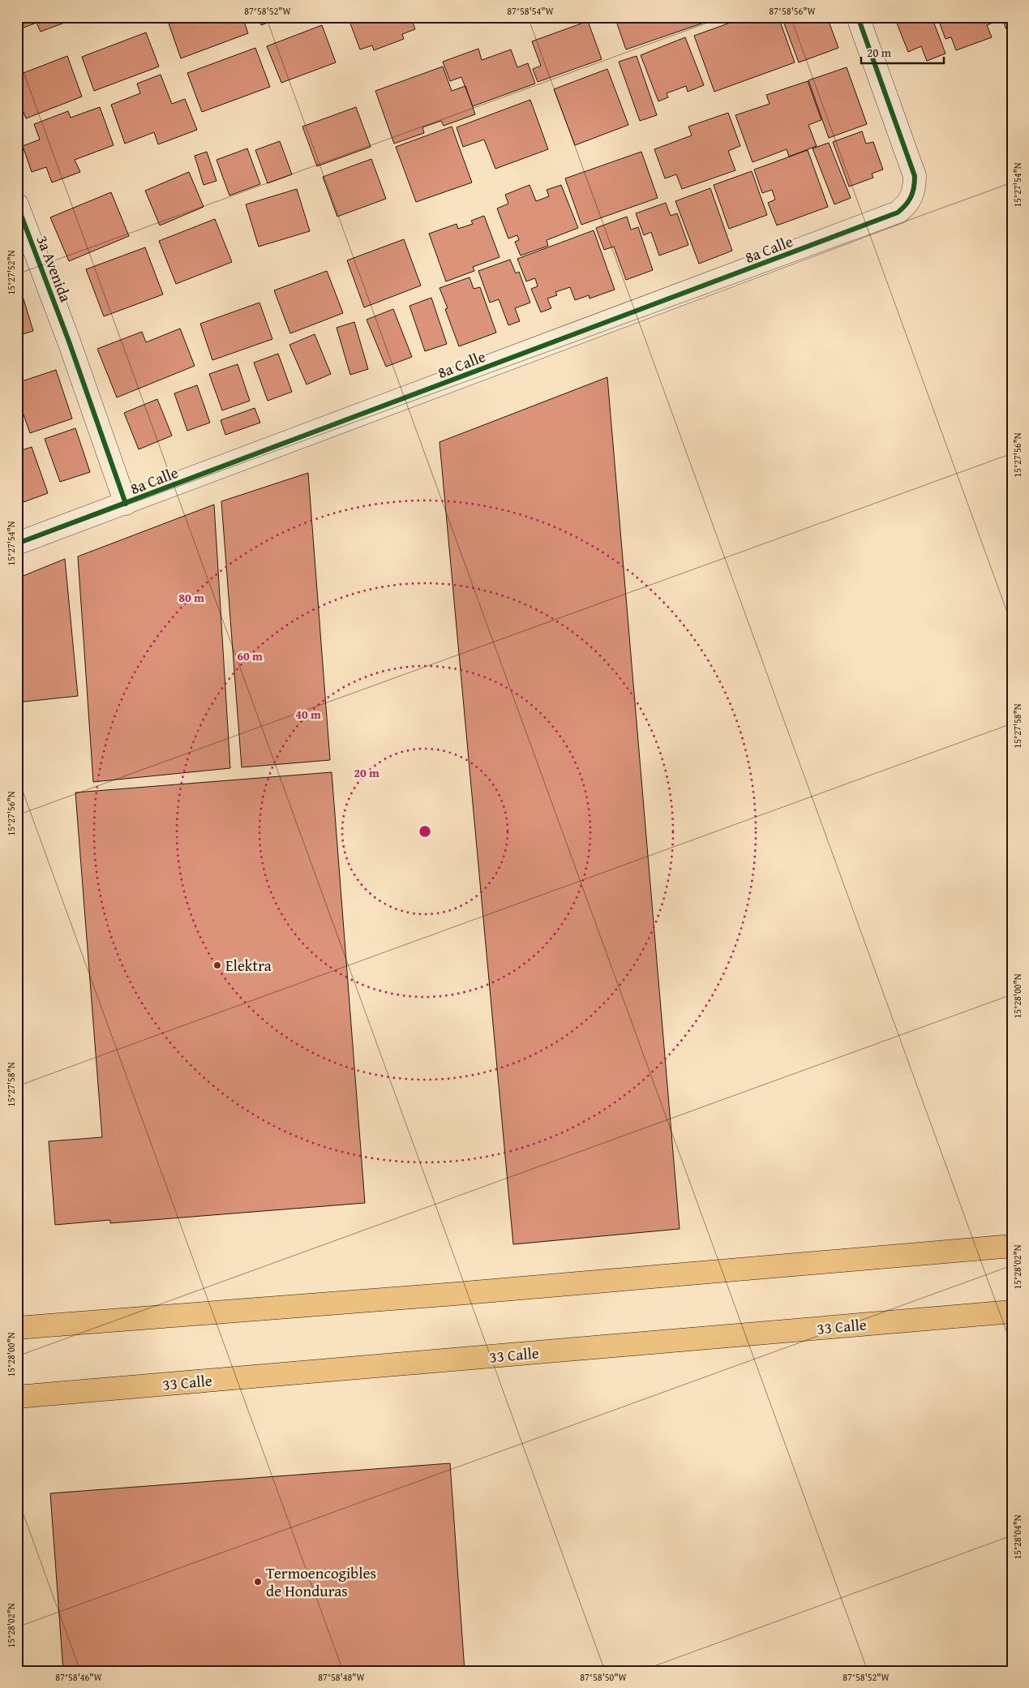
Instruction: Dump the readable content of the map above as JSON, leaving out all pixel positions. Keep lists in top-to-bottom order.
{
  "streets": {
    "main road": ["33 Calle"],
    "street": ["8a Calle", "3a Avenida"]
  },
  "crossings": [
    ["8a Calle", "3a Avenida"]
  ],
  "places": ["Elektra", "Termoencogibles de Honduras"],
  "scale_bar": "20 m",
  "coordinates": [
    "87°58'52\"W",
    "87°58'54\"W",
    "87°58'56\"W",
    "15°27'54\"N",
    "15°27'52\"N",
    "15°27'56\"N",
    "15°27'58\"N",
    "15°28'00\"N",
    "15°28'02\"N",
    "15°28'04\"N",
    "87°58'46\"W",
    "87°58'48\"W",
    "87°58'50\"W"
  ],
  "rings": [
    "80 m",
    "60 m",
    "40 m",
    "20 m"
  ]
}
